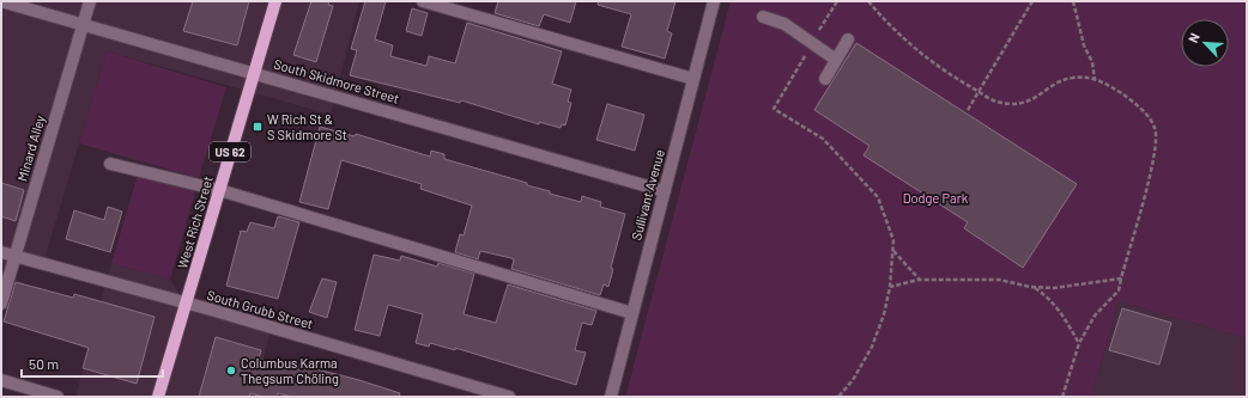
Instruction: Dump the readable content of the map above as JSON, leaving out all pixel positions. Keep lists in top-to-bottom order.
{
  "streets": {
    "main road": ["US 62", "West Rich Street"],
    "street": [
      "South Skidmore Street",
      "Minard Alley",
      "Sullivant Avenue",
      "South Grubb Street"
    ]
  },
  "crossings": [
    ["South Skidmore Street", "Minard Alley"],
    ["South Skidmore Street", "Sullivant Avenue"],
    ["South Skidmore Street", "West Rich Street"],
    ["Minard Alley", "South Grubb Street"],
    ["West Rich Street", "South Grubb Street"]
  ],
  "parks": ["Dodge Park"],
  "places": {
    "transit": ["W Rich St & S Skidmore St"],
    "other": ["Columbus Karma Thegsum Chöling"]
  },
  "scale_bar": "50 m",
  "north": "top left"
}
